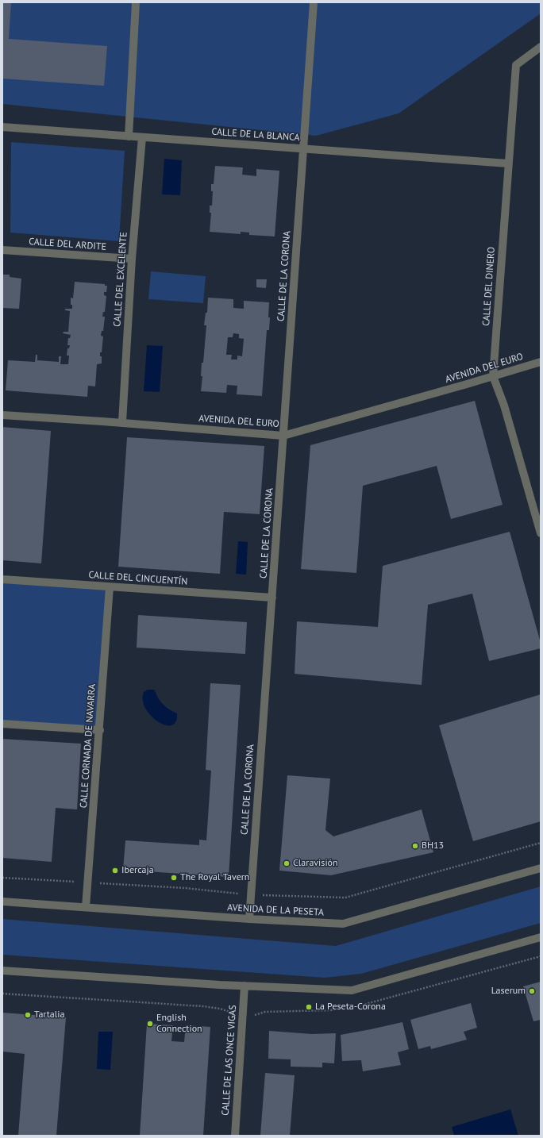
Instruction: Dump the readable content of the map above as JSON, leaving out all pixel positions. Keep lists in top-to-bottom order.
{
  "streets": {
    "street": [
      "CALLE DE LA BLANCA",
      "CALLE DEL ARDITE",
      "CALLE DE LA CORONA",
      "CALLE DEL EXCELENTE",
      "CALLE DEL DINERO",
      "AVENIDA DEL EURO",
      "CALLE DEL CINCUENTÍN",
      "CALLE CORNADA DE NAVARRA",
      "AVENIDA DE LA PESETA",
      "CALLE DE LAS ONCE VIGAS"
    ]
  },
  "crossings": [
    ["CALLE DE LA BLANCA", "CALLE DE LA CORONA"],
    ["CALLE DE LA BLANCA", "CALLE DEL EXCELENTE"],
    ["CALLE DE LA BLANCA", "CALLE DEL DINERO"],
    ["CALLE DEL ARDITE", "CALLE DEL EXCELENTE"],
    ["CALLE DE LA CORONA", "AVENIDA DEL EURO"],
    ["CALLE DE LA CORONA", "CALLE DEL CINCUENTÍN"],
    ["CALLE DE LA CORONA", "AVENIDA DE LA PESETA"],
    ["CALLE DEL EXCELENTE", "AVENIDA DEL EURO"],
    ["CALLE DEL DINERO", "AVENIDA DEL EURO"],
    ["CALLE DEL CINCUENTÍN", "CALLE CORNADA DE NAVARRA"],
    ["CALLE CORNADA DE NAVARRA", "AVENIDA DE LA PESETA"]
  ],
  "places": [
    "BH13",
    "Claravisión",
    "Ibercaja",
    "The Royal Tavern",
    "Laserum",
    "La Peseta-Corona",
    "Tartalia",
    "English Connection"
  ]
}
